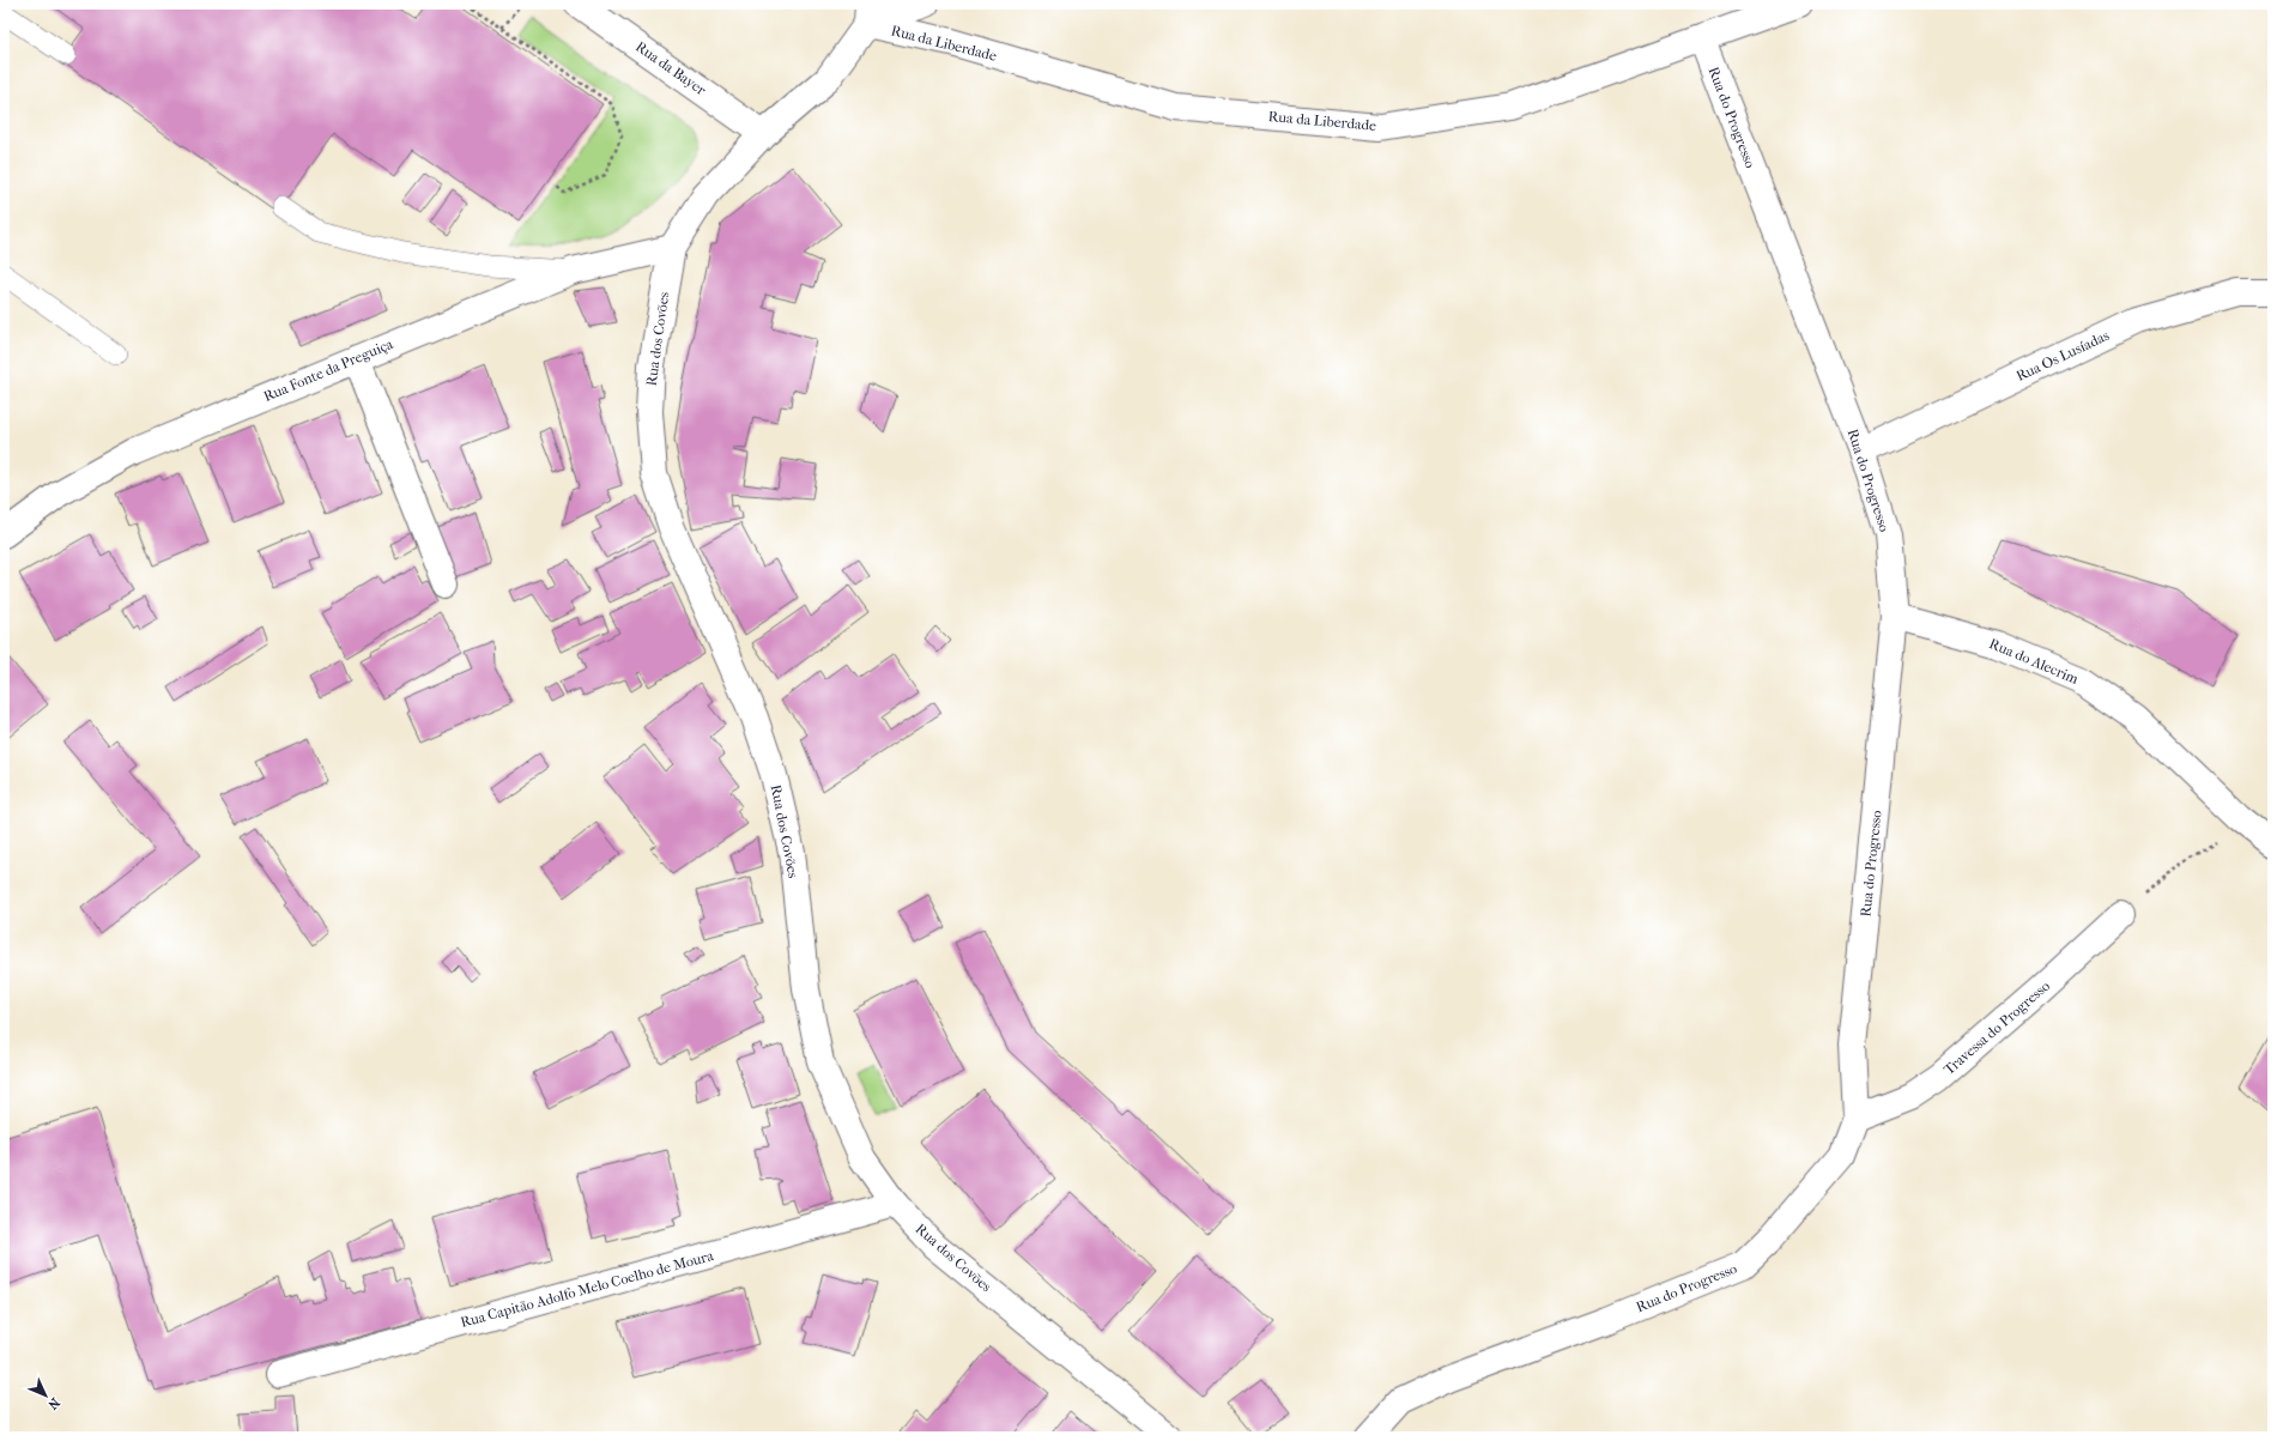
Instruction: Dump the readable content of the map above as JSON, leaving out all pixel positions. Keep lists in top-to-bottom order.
{
  "streets": {
    "street": [
      "Rua da Liberdade",
      "Rua da Bayer",
      "Rua do Progresso",
      "Rua dos Covões",
      "Rua Os Lusíadas",
      "Rua Fonte da Preguiça",
      "Rua do Alecrim",
      "Travessa do Progresso",
      "Rua Capitão Adolfo Melo Coelho de Moura"
    ]
  },
  "crossings": [
    ["Rua da Liberdade", "Rua do Progresso"],
    ["Rua da Liberdade", "Rua dos Covões"],
    ["Rua da Bayer", "Rua dos Covões"],
    ["Rua do Progresso", "Rua Os Lusíadas"],
    ["Rua do Progresso", "Rua do Alecrim"],
    ["Rua do Progresso", "Travessa do Progresso"],
    ["Rua dos Covões", "Rua Fonte da Preguiça"],
    ["Rua dos Covões", "Rua Capitão Adolfo Melo Coelho de Moura"]
  ],
  "north": "bottom right"
}
